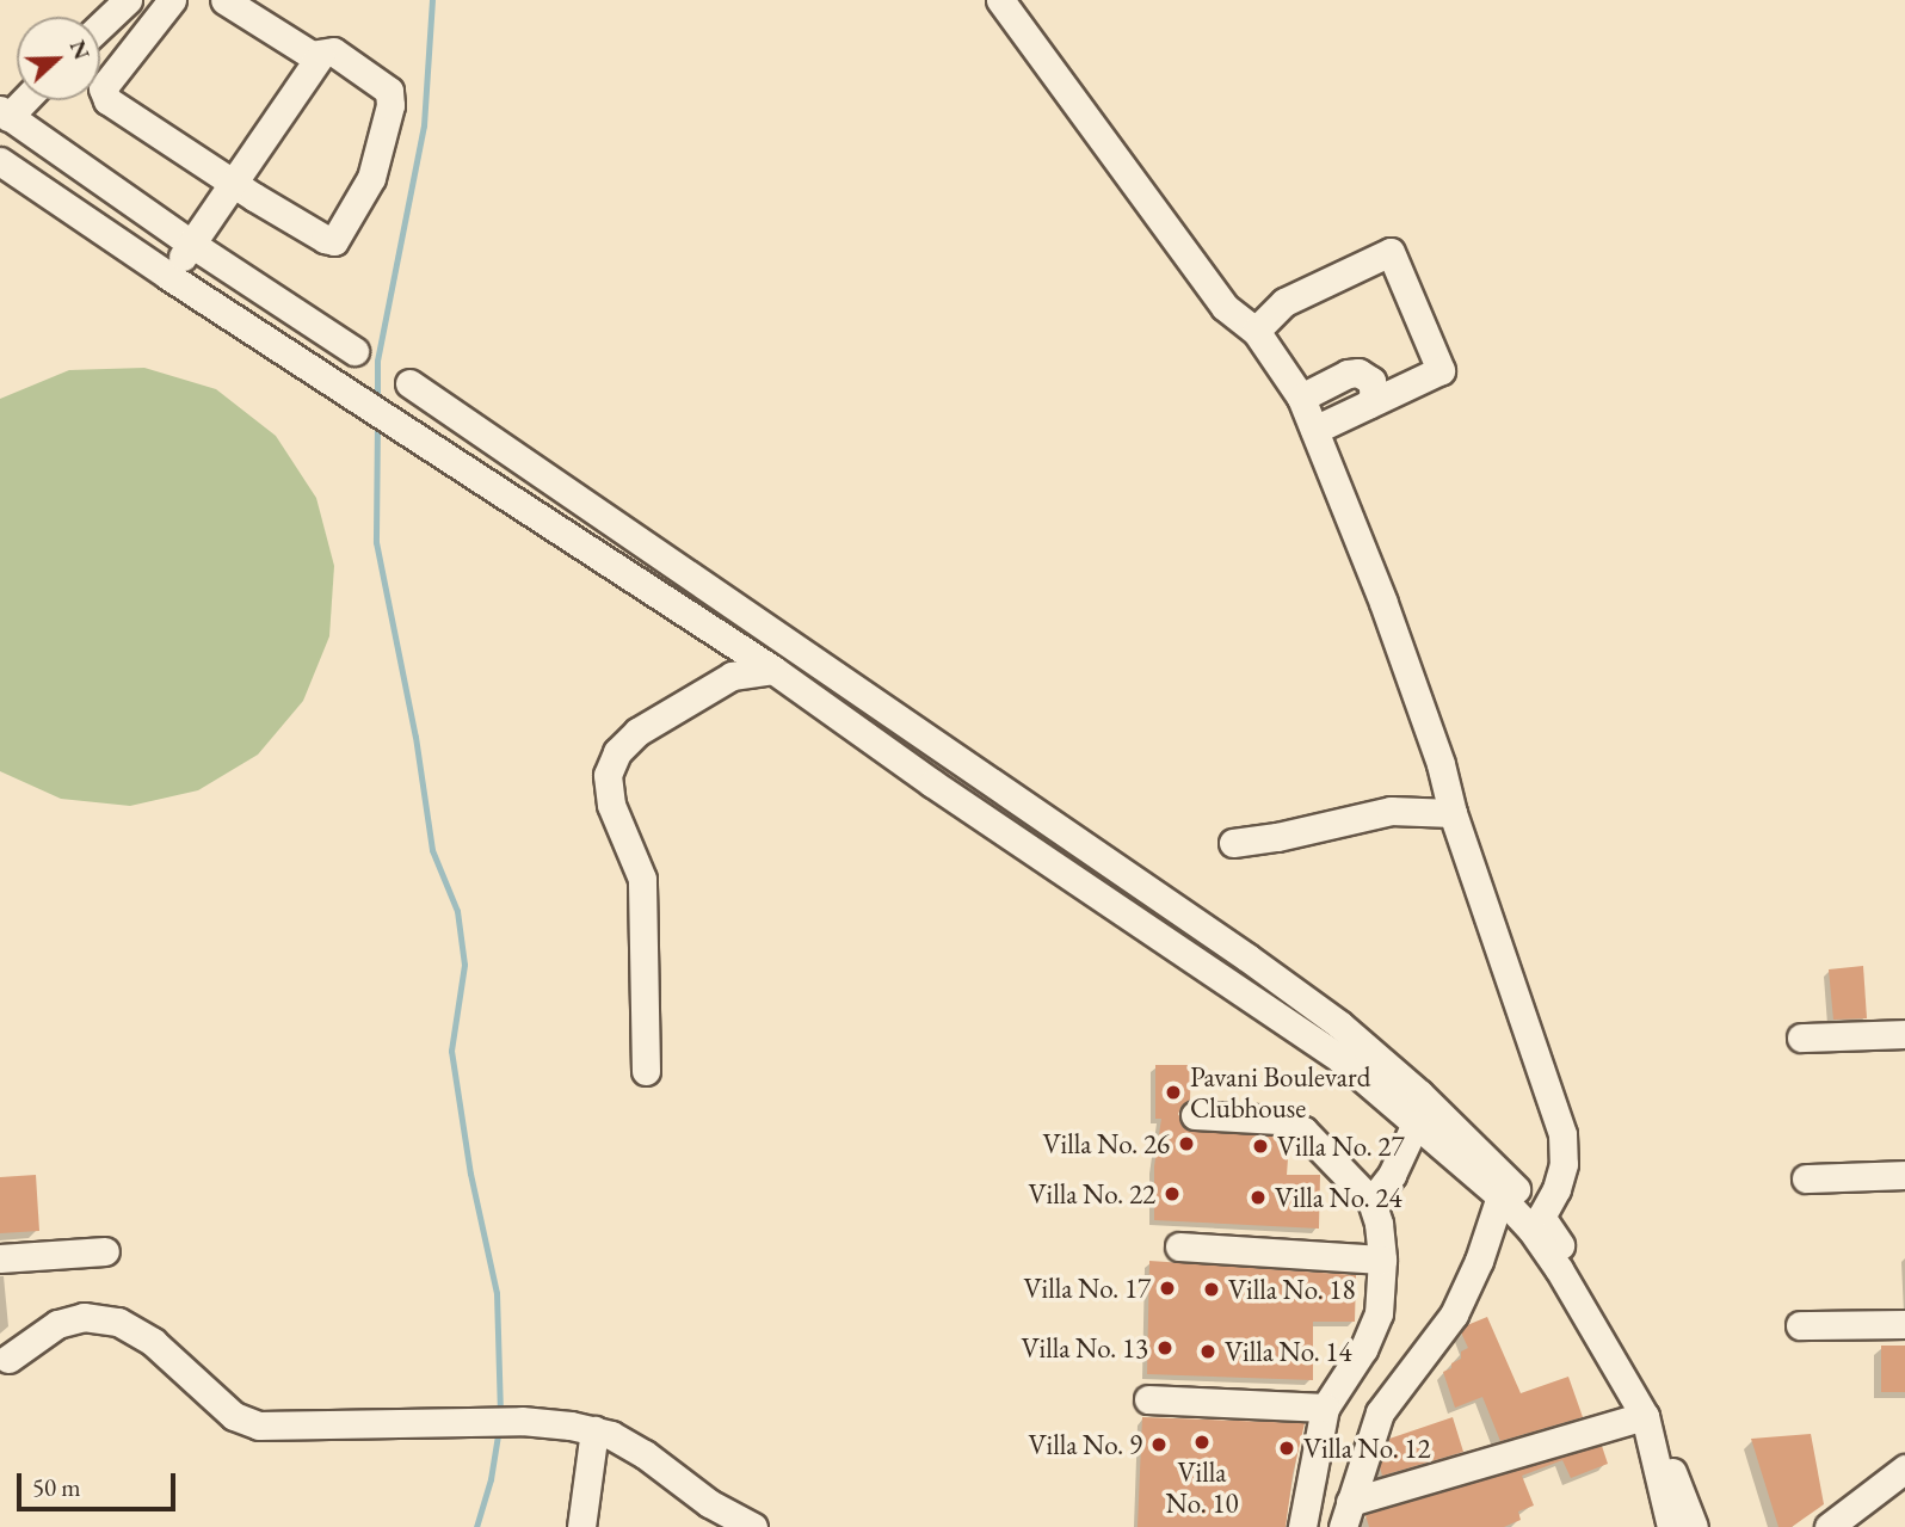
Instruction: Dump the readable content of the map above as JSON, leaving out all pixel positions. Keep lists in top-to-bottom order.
{
  "places": [
    "Pavani Boulevard Clubhouse",
    "Villa No. 26",
    "Villa No. 27",
    "Villa No. 22",
    "Villa No. 24",
    "Villa No. 17",
    "Villa No. 18",
    "Villa No. 13",
    "Villa No. 14",
    "Villa No. 10",
    "Villa No. 9",
    "Villa No. 12"
  ],
  "scale_bar": "50 m",
  "north": "right"
}
